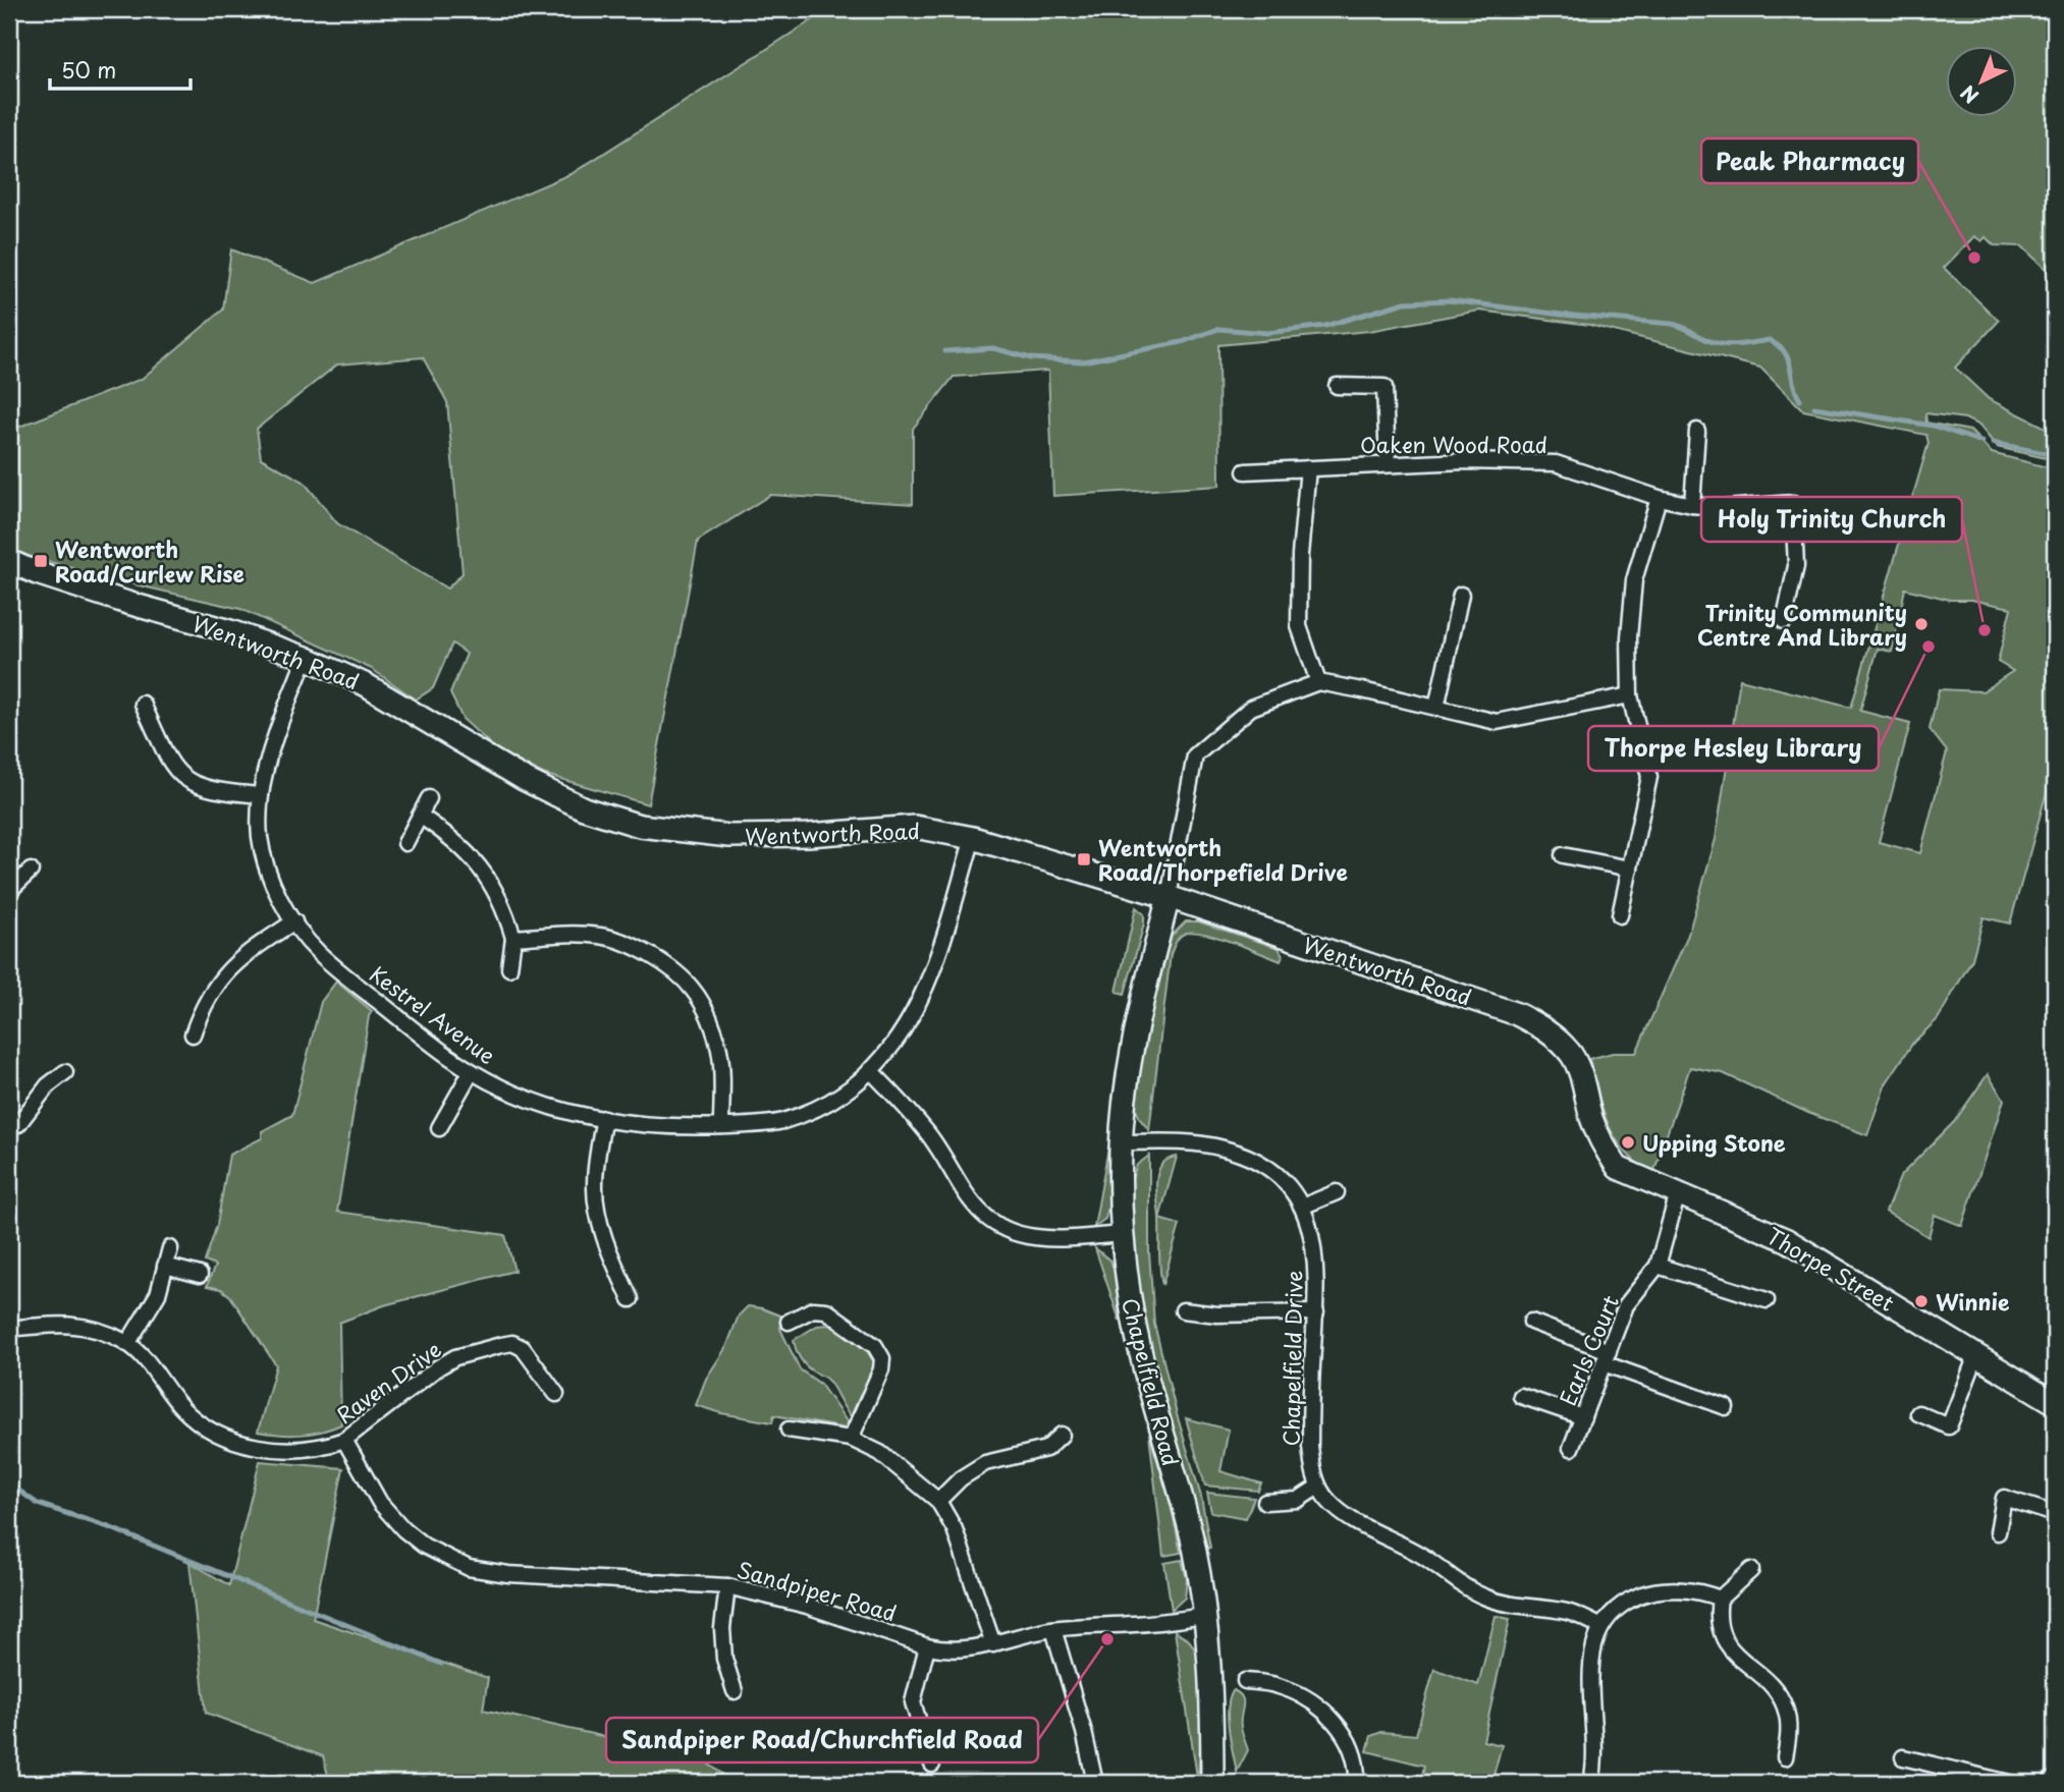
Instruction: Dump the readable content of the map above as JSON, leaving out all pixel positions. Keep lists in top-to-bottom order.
{
  "streets": {
    "street": [
      "Oaken Wood Road",
      "Wentworth Road",
      "Kestrel Avenue",
      "Thorpe Street",
      "Earls Court",
      "Chapelfield Drive",
      "Raven Drive",
      "Chapelfield Road",
      "Sandpiper Road"
    ]
  },
  "crossings": [
    ["Wentworth Road", "Kestrel Avenue"],
    ["Wentworth Road", "Thorpe Street"],
    ["Wentworth Road", "Chapelfield Road"],
    ["Thorpe Street", "Earls Court"],
    ["Chapelfield Drive", "Chapelfield Road"],
    ["Raven Drive", "Sandpiper Road"],
    ["Chapelfield Road", "Sandpiper Road"]
  ],
  "places": {
    "other": [
      "Peak Pharmacy",
      "Trinity Community Centre And Library",
      "Holy Trinity Church",
      "Thorpe Hesley Library",
      "Upping Stone",
      "Winnie",
      "Sandpiper Road/Churchfield Road"
    ],
    "transit": ["Wentworth Road/Curlew Rise", "Wentworth Road/Thorpefield Drive"]
  },
  "scale_bar": "50 m",
  "north": "bottom left"
}
